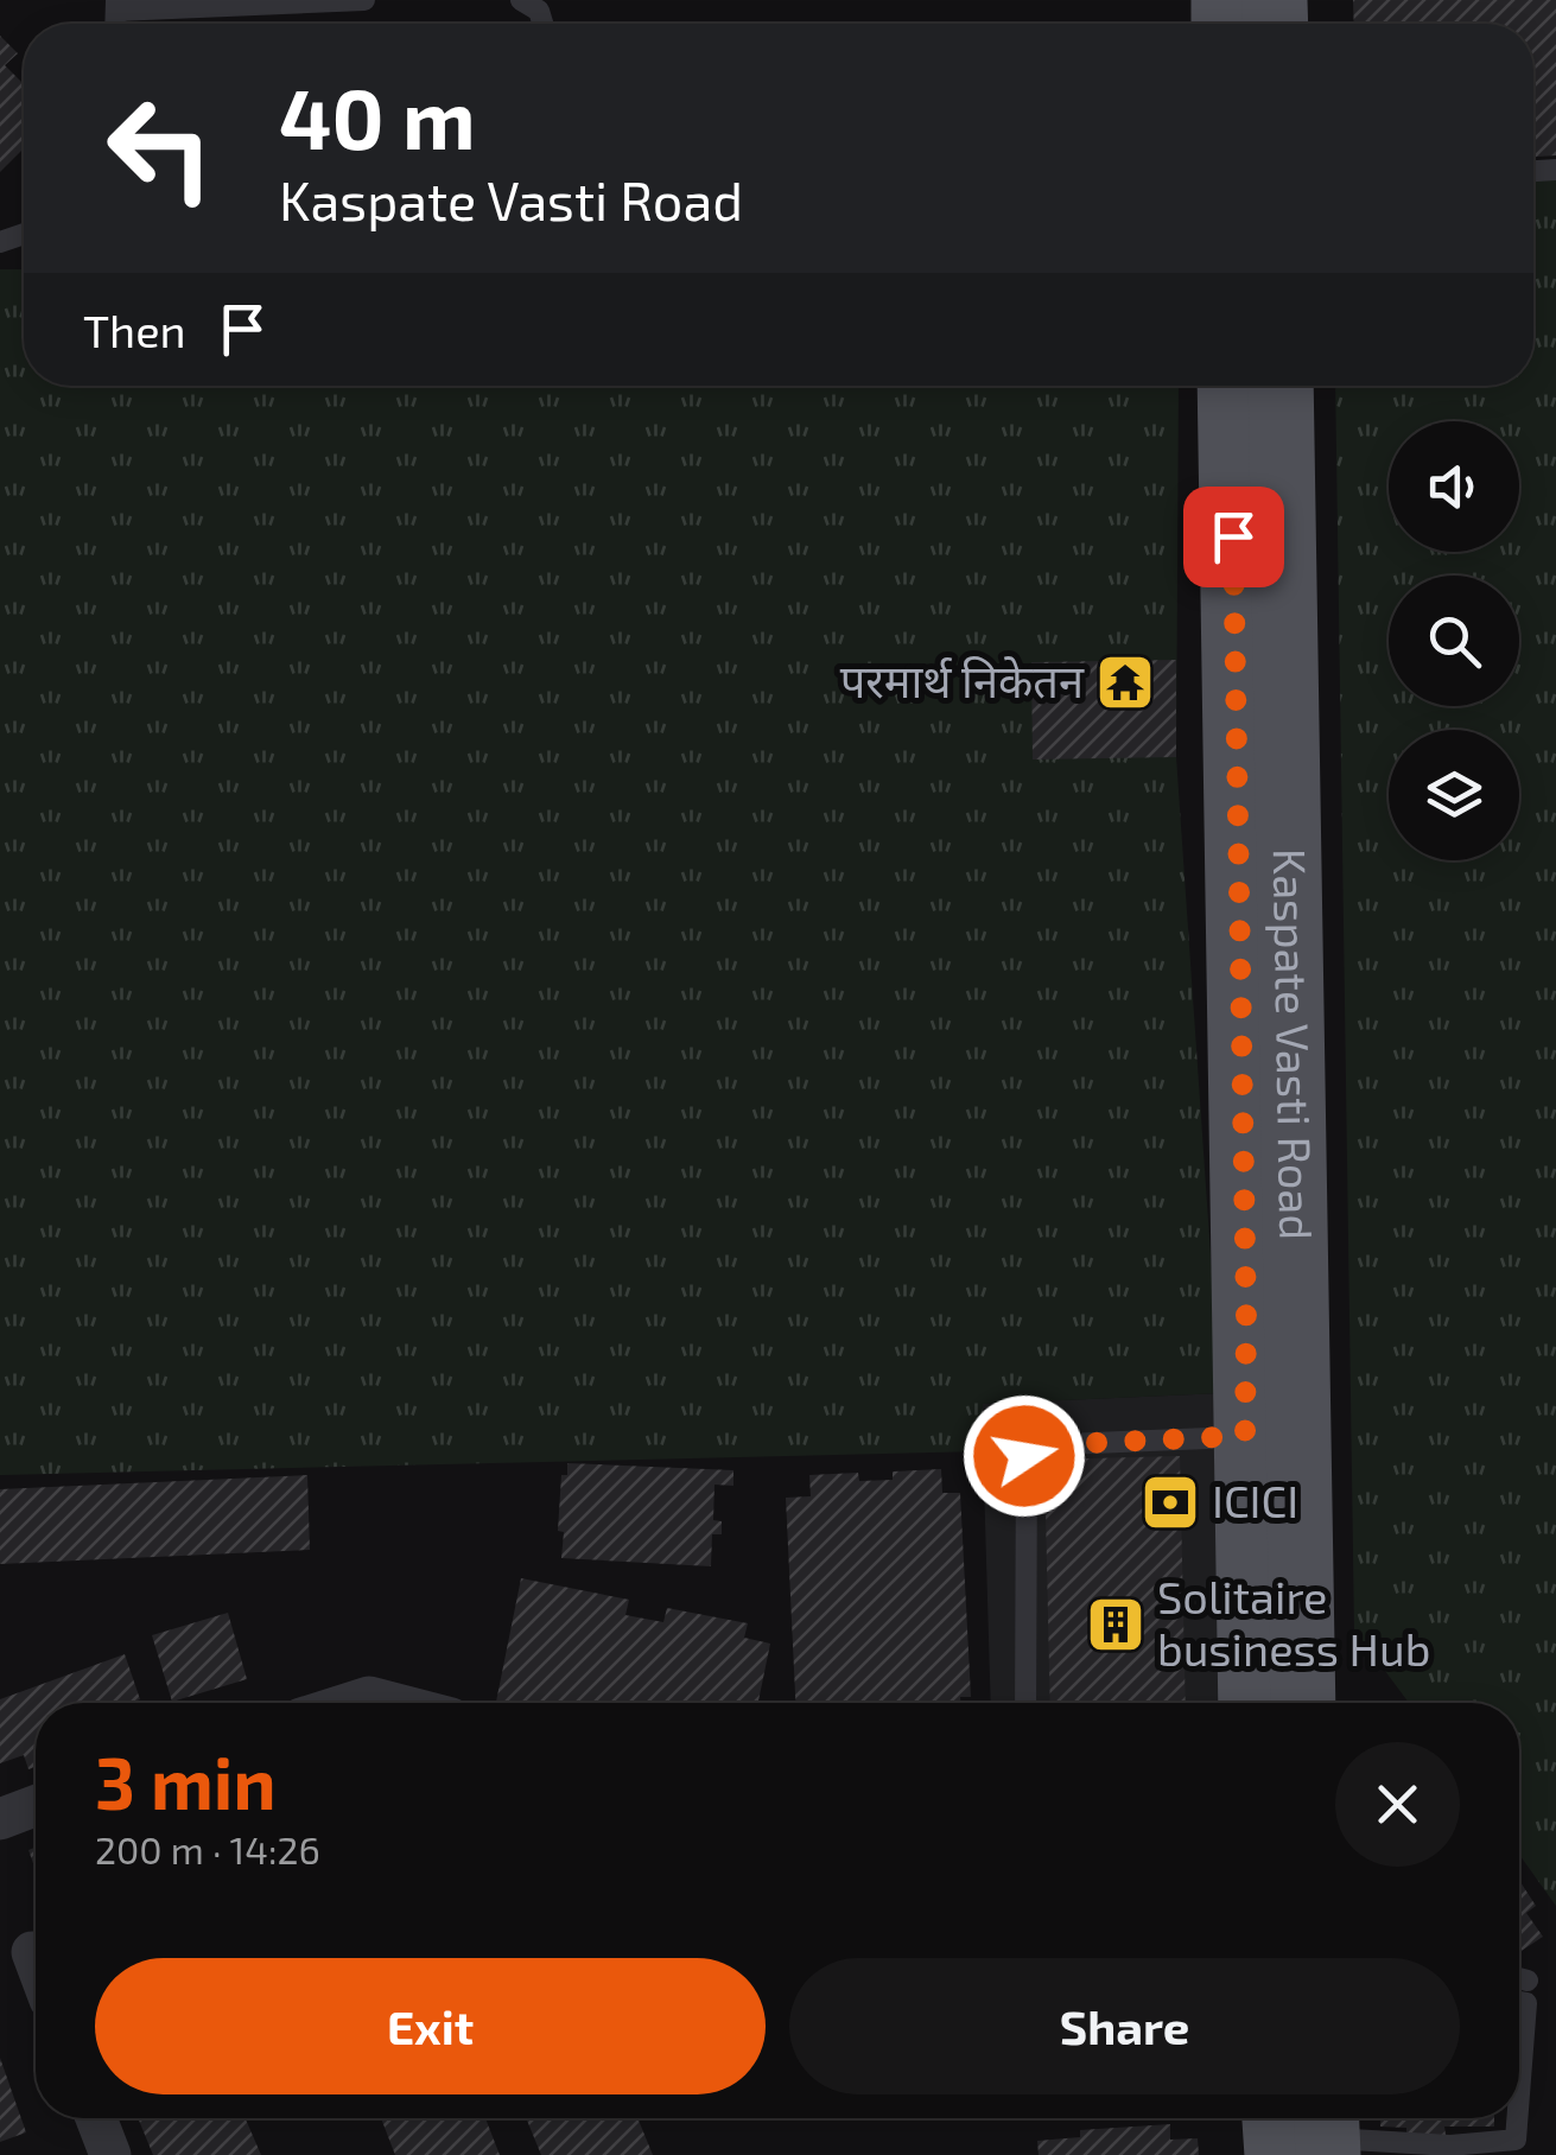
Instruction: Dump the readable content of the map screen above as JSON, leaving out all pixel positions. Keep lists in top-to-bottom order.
{
  "streets": {
    "main road": ["Kaspate Vasti Road"]
  },
  "places": {
    "temple": ["परमार्थ निकेतन"],
    "bank": ["ICICI"],
    "building": ["Solitaire business Hub"]
  },
  "page": {
    "turn": ["40 m", "Kaspate Vasti Road"],
    "then": "Then",
    "heading": ["3 min", "200 m · 14:26"],
    "buttons": ["Exit", "Share"]
  }
}
